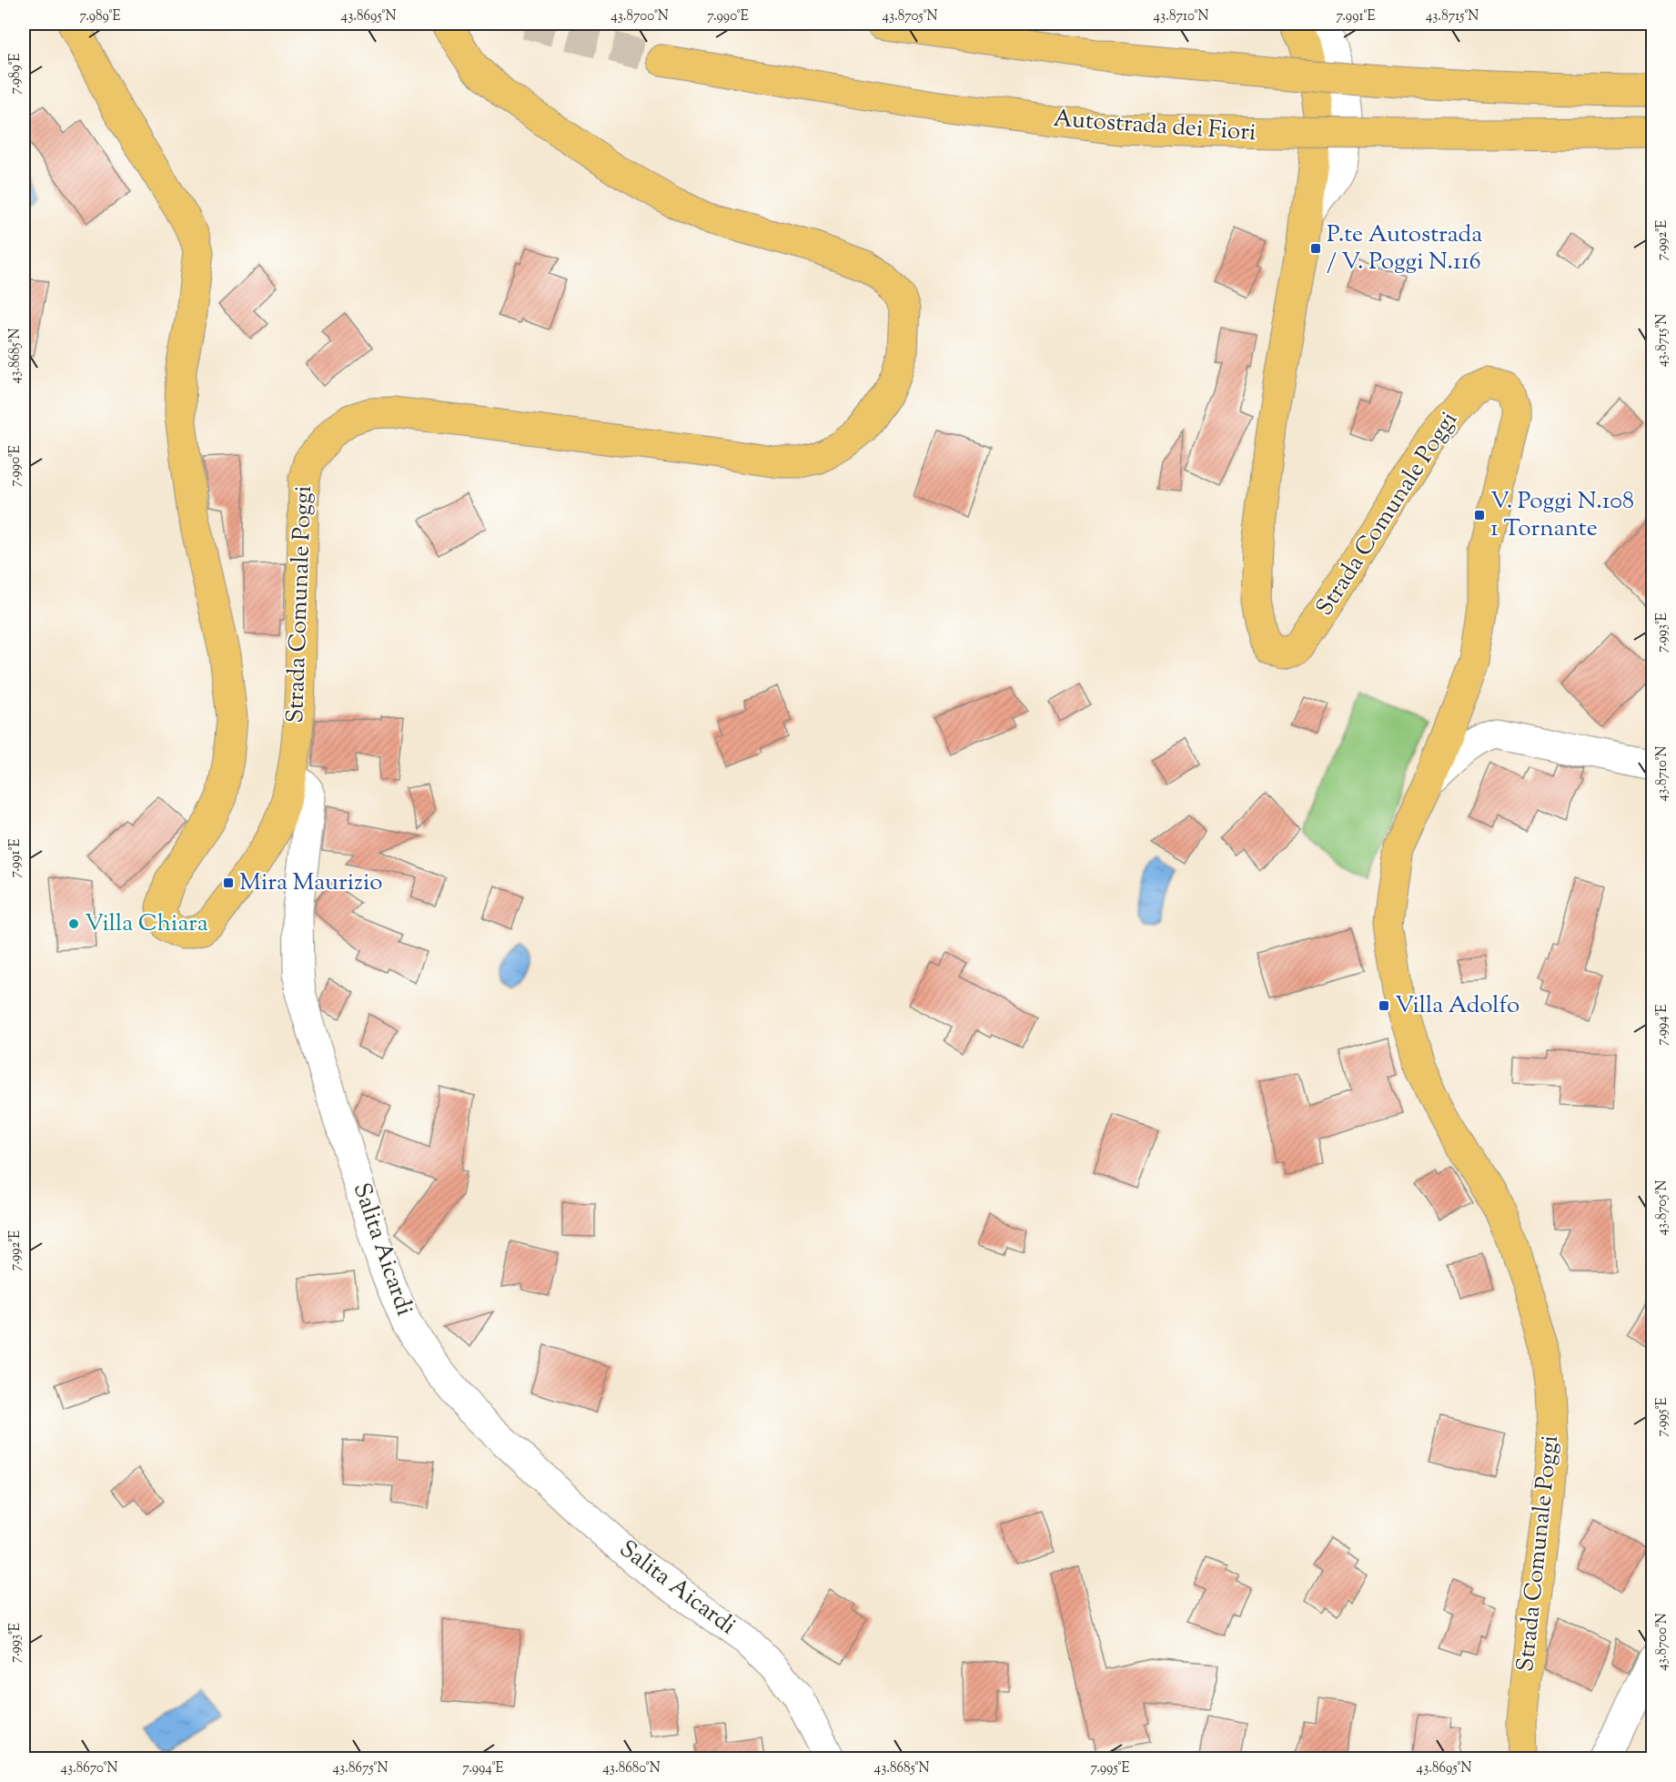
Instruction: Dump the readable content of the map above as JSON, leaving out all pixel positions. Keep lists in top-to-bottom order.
{
  "streets": {
    "main road": ["Autostrada dei Fiori", "Strada Comunale Poggi"],
    "street": ["Salita Aicardi"]
  },
  "crossings": [
    ["Strada Comunale Poggi", "Salita Aicardi"]
  ],
  "places": {
    "transit": [
      "P.te Autostrada / V. Poggi N.116",
      "V. Poggi N.108 1 Tornante",
      "Mira Maurizio",
      "Villa Adolfo"
    ],
    "other": ["Villa Chiara"]
  },
  "coordinates": [
    "7.989°E",
    "43.8695°N",
    "43.8700°N",
    "7.990°E",
    "43.8705°N",
    "43.8710°N",
    "7.991°E",
    "43.8715°N",
    "7.992°E",
    "43.8685°N",
    "7.993°E",
    "7.994°E",
    "7.995°E",
    "43.8670°N",
    "43.8675°N",
    "43.8680°N"
  ]
}
